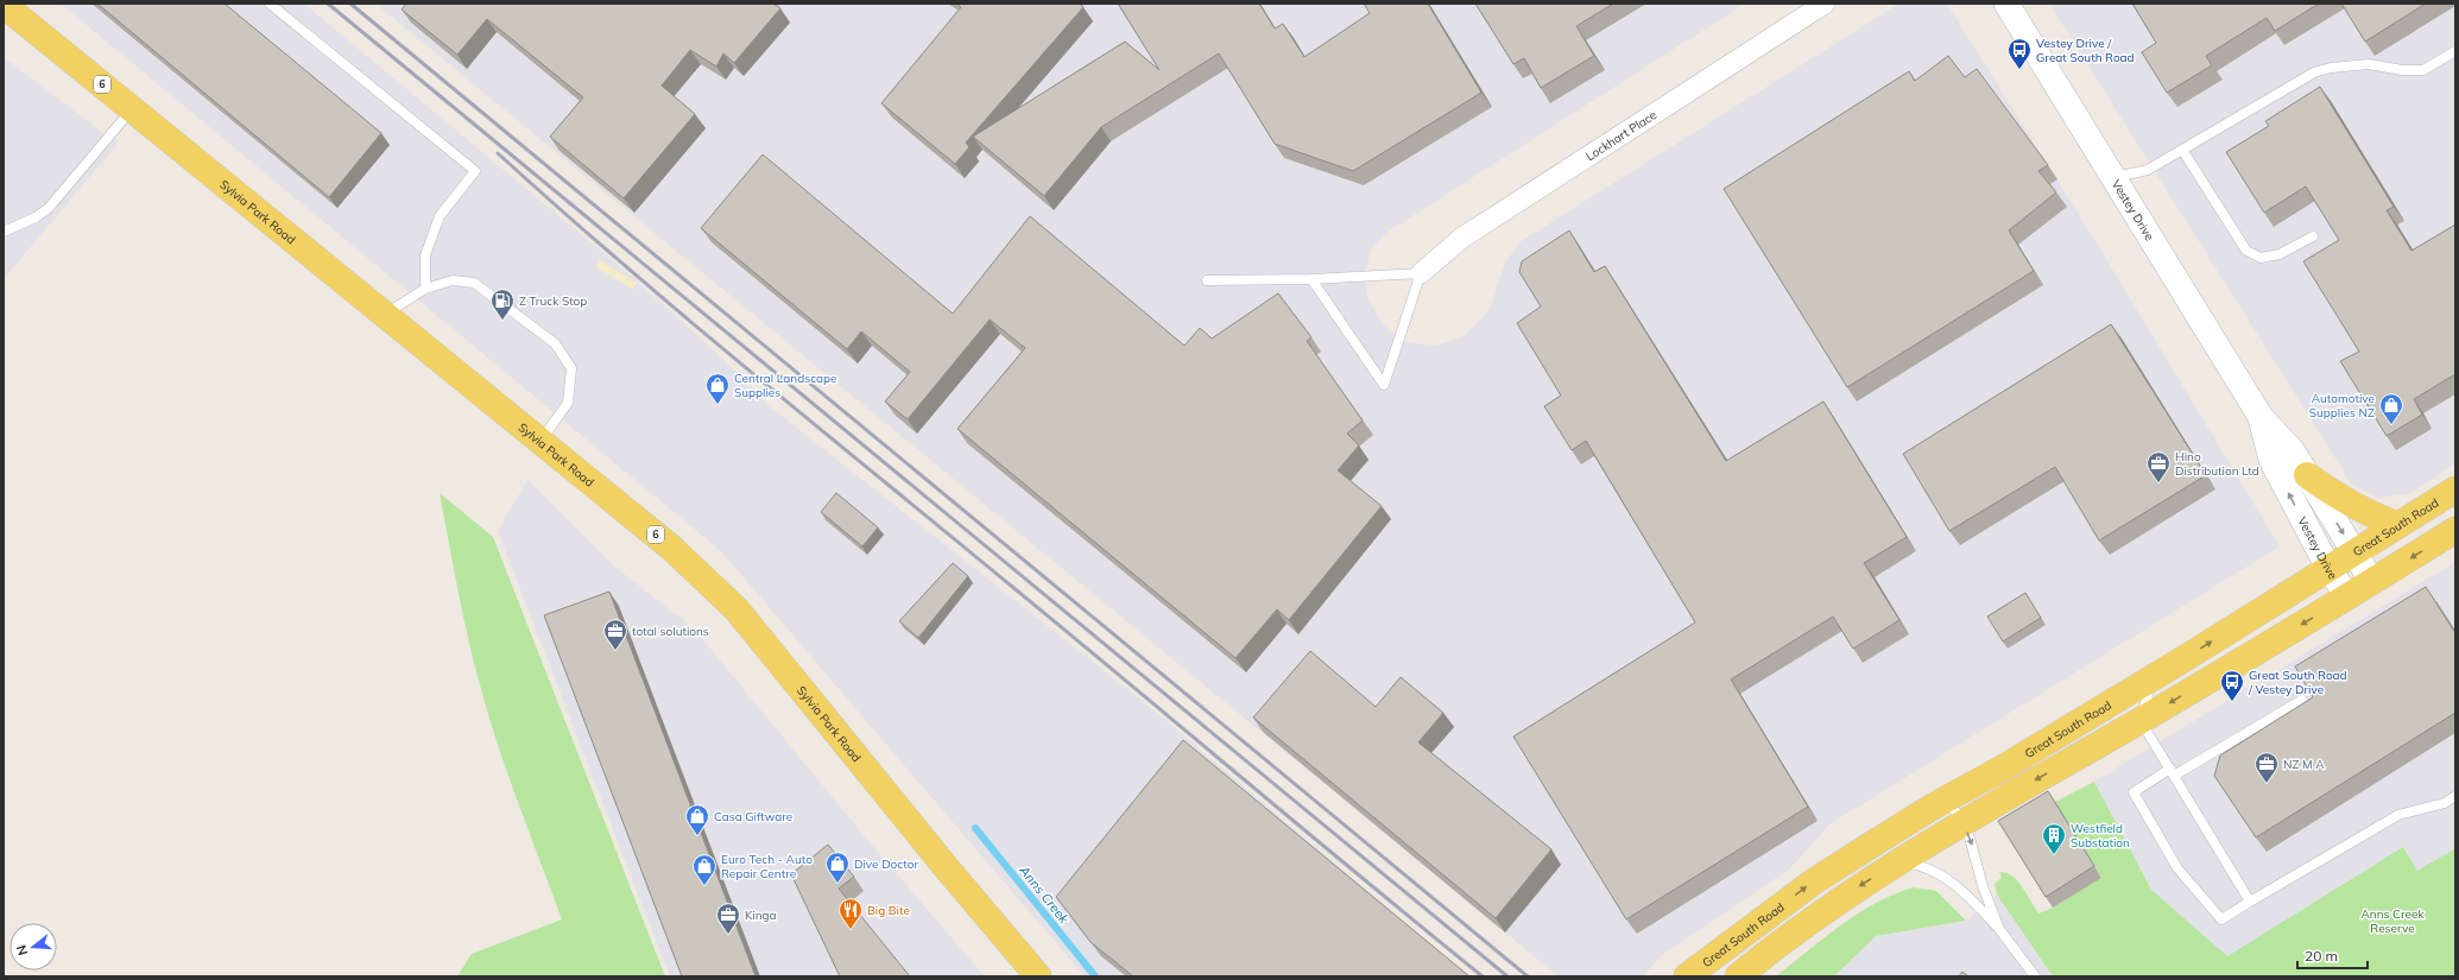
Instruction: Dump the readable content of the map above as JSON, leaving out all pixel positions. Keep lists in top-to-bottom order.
{
  "streets": {
    "main road": ["6", "Sylvia Park Road", "Great South Road"],
    "street": ["Lockhart Place", "Vestey Drive"]
  },
  "crossings": [
    ["Vestey Drive", "Great South Road"]
  ],
  "water": ["Anns Creek"],
  "parks": ["Anns Creek Reserve"],
  "places": {
    "bus stop": ["Vestey Drive / Great South Road", "Great South Road / Vestey Drive"],
    "fuel station": ["Z Truck Stop"],
    "shop": [
      "Central Landscape Supplies",
      "Automotive Supplies NZ",
      "Casa Giftware",
      "Dive Doctor",
      "Euro Tech - Auto Repair Centre"
    ],
    "office": [
      "Hino Distribution Ltd",
      "total solutions",
      "NZ M A",
      "Kinga"
    ],
    "building": ["Westfield Substation"],
    "restaurant": ["Big Bite"]
  },
  "scale_bar": "20 m",
  "north": "left"
}
